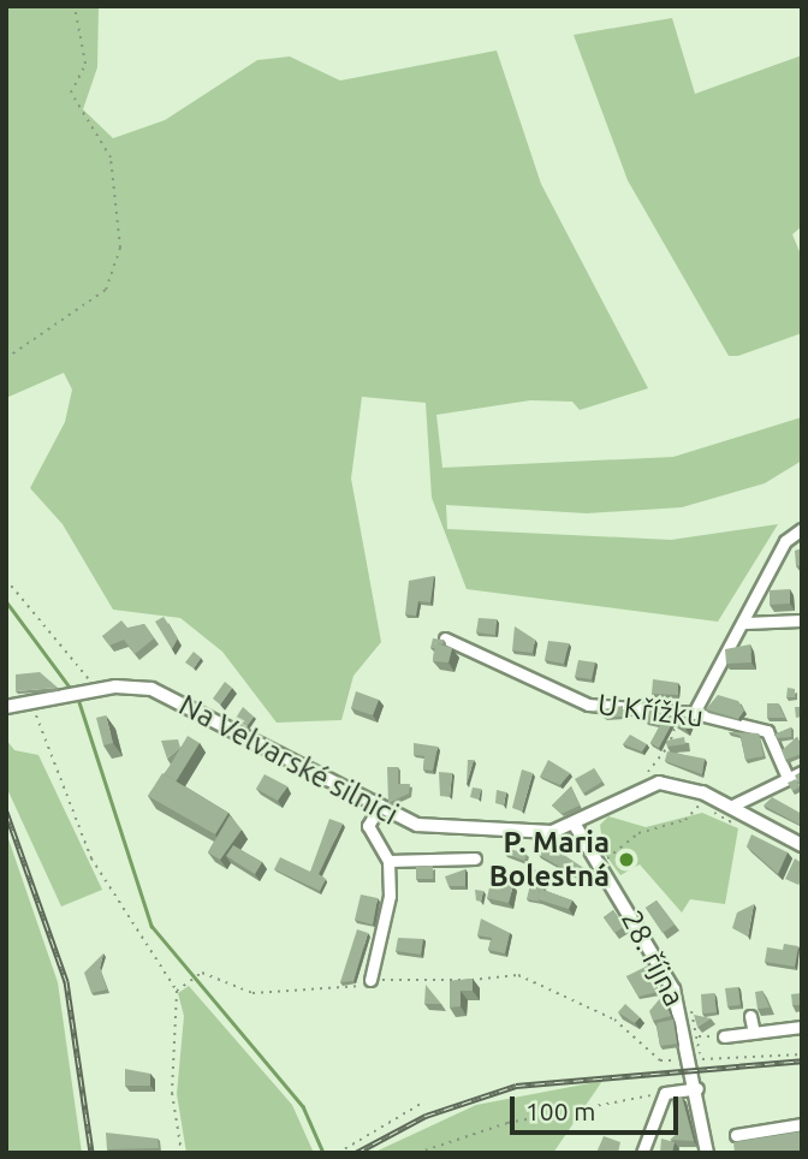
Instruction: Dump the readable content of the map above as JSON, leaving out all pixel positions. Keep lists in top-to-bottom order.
{
  "streets": {
    "main road": ["Na Velvarské silnici", "28. října"],
    "street": ["U Křížku"]
  },
  "crossings": [
    ["Na Velvarské silnici", "28. října"]
  ],
  "places": ["P. Maria Bolestná"],
  "scale_bar": "100 m"
}
